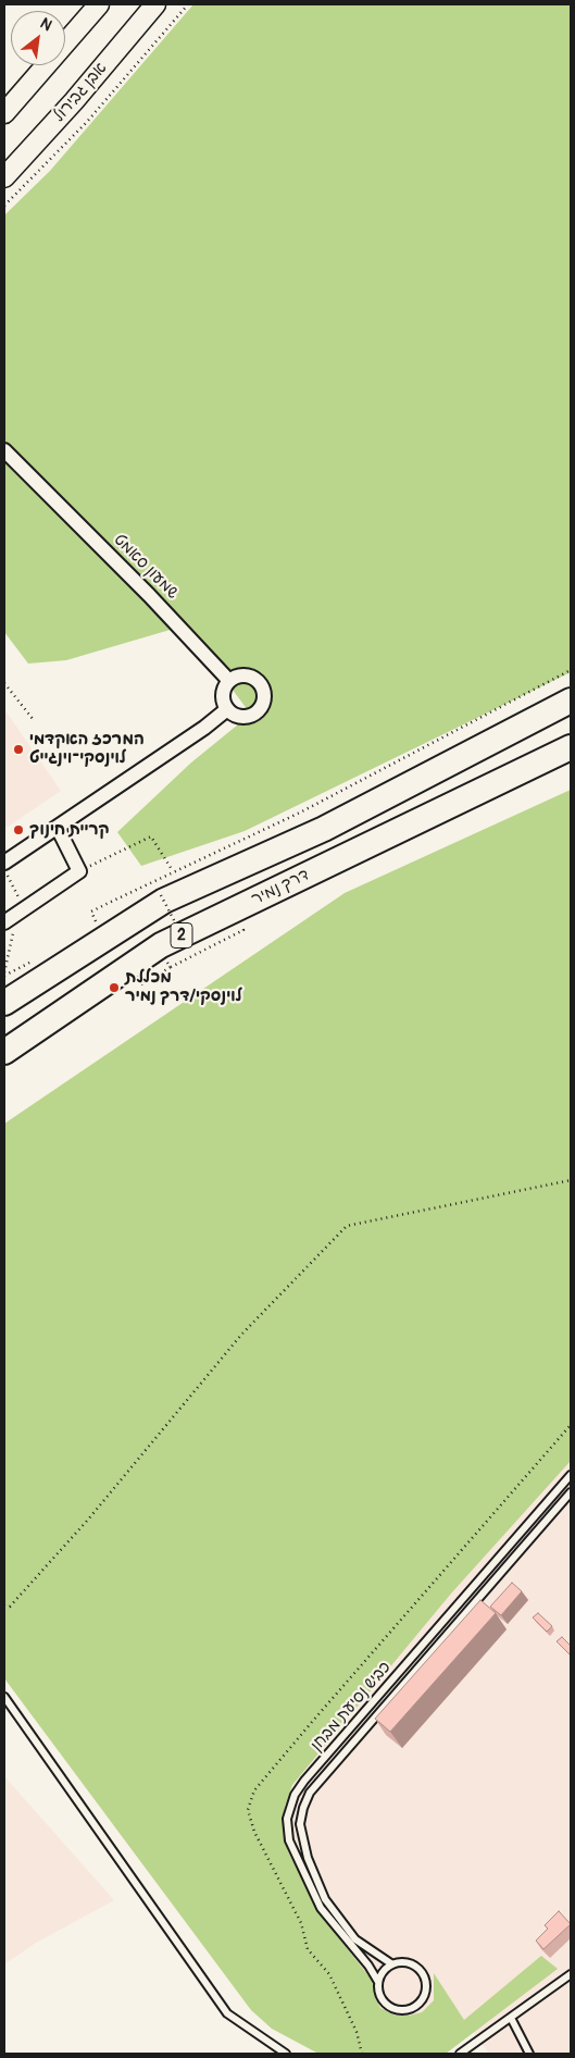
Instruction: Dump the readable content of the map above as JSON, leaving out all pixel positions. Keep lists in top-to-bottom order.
{
  "streets": {
    "highway": ["דרך נמיר", "2"],
    "street": ["אבן גבירול", "שמעון סאמט"],
    "lane": ["כביש נסיעת מבחן"]
  },
  "places": ["המרכז האקדמי לוינסקי־וינגייט", "קריית חינוך", "מכללת לוינסקי/דרך נמיר"],
  "north": "top right"
}
